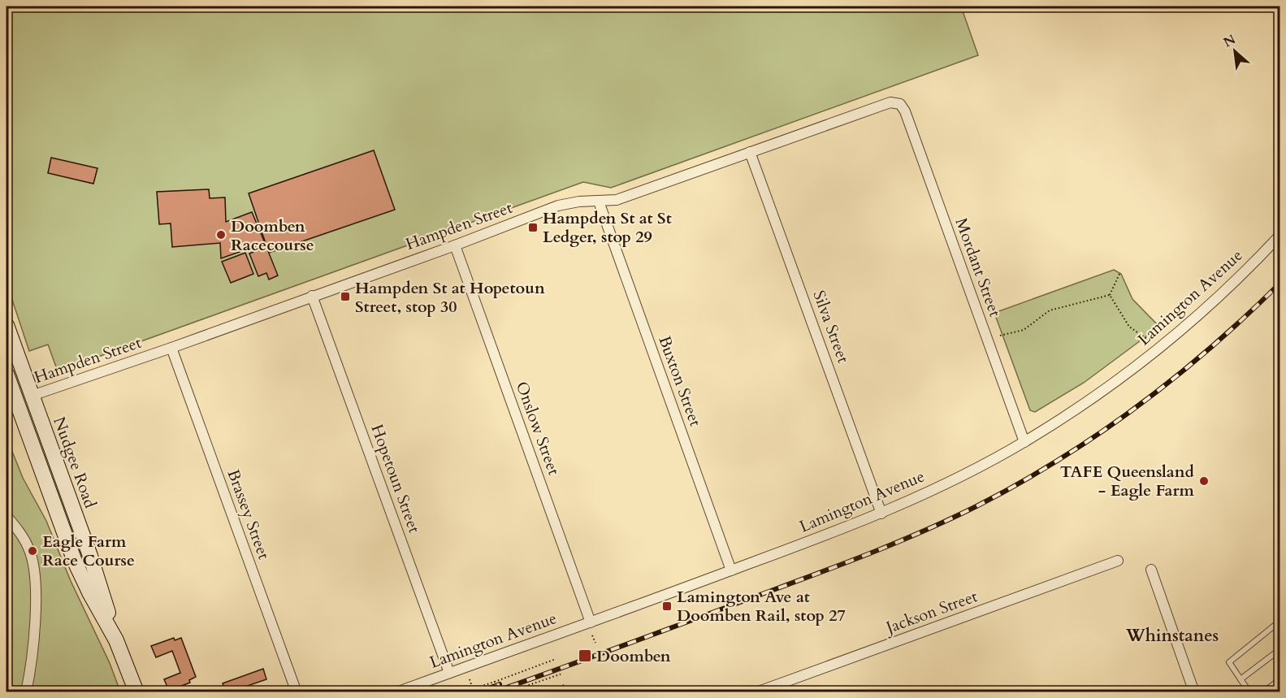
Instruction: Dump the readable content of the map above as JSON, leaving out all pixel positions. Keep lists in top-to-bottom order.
{
  "streets": {
    "main road": ["Nudgee Road"],
    "street": [
      "Hampden Street",
      "Mordant Street",
      "Lamington Avenue",
      "Silva Street",
      "Buxton Street",
      "Onslow Street",
      "Hopetoun Street",
      "Brassey Street",
      "Jackson Street"
    ]
  },
  "crossings": [
    ["Hampden Street", "Mordant Street"],
    ["Hampden Street", "Silva Street"],
    ["Hampden Street", "Buxton Street"],
    ["Hampden Street", "Onslow Street"],
    ["Hampden Street", "Nudgee Road"],
    ["Hampden Street", "Hopetoun Street"],
    ["Hampden Street", "Brassey Street"],
    ["Mordant Street", "Lamington Avenue"],
    ["Lamington Avenue", "Silva Street"],
    ["Lamington Avenue", "Buxton Street"],
    ["Lamington Avenue", "Onslow Street"],
    ["Lamington Avenue", "Hopetoun Street"]
  ],
  "districts": ["Whinstanes"],
  "places": {
    "transit": [
      "Hampden St at St Ledger, stop 29",
      "Hampden St at Hopetoun Street, stop 30",
      "Lamington Ave at Doomben Rail, stop 27",
      "Doomben"
    ],
    "other": ["Doomben Racecourse", "TAFE Queensland - Eagle Farm", "Eagle Farm Race Course"]
  },
  "north": "top left"
}
